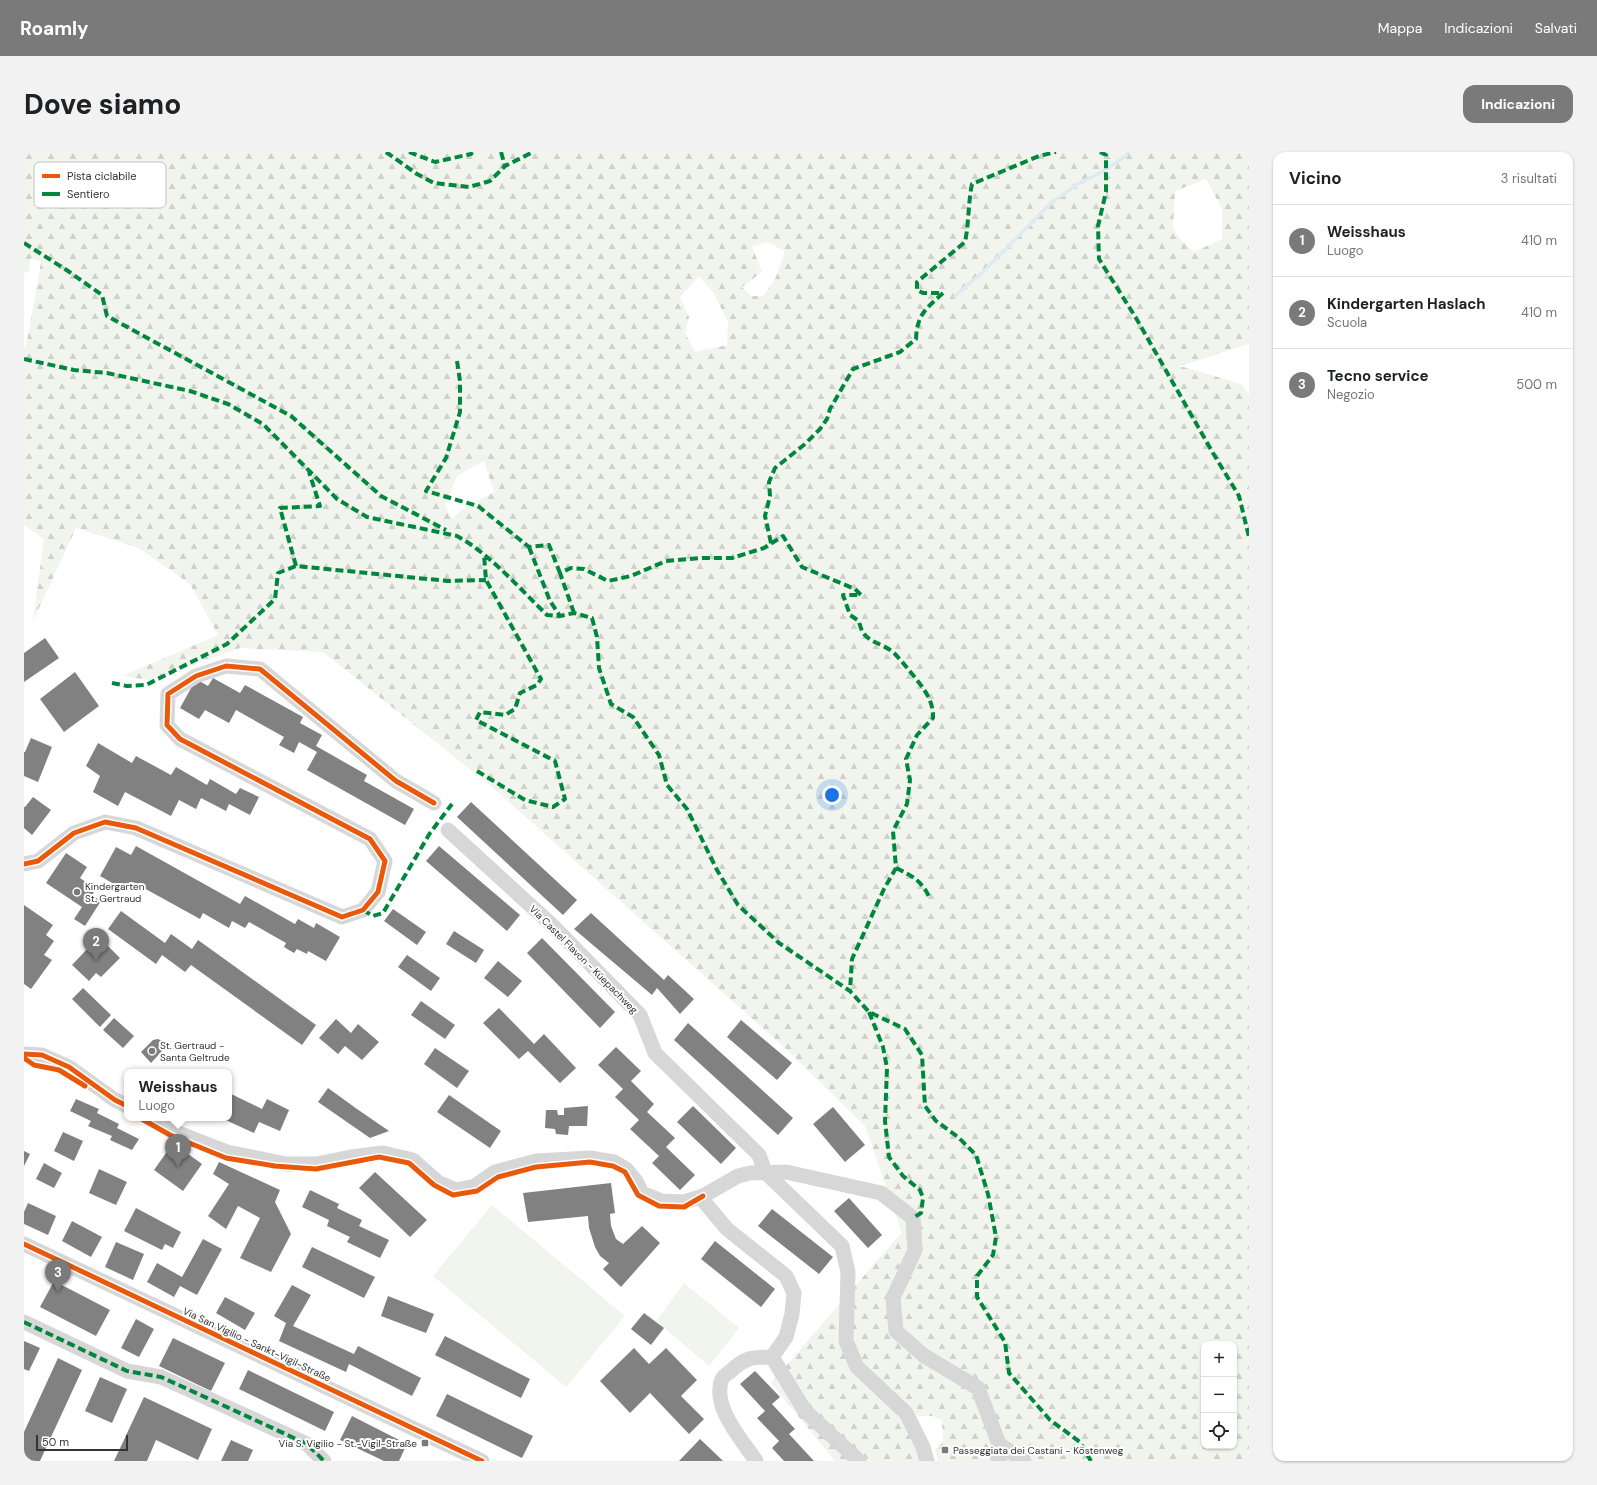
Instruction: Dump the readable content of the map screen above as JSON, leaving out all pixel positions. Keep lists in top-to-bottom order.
{
  "streets": {
    "street": ["Via Castel Flavon - Küepachweg", "Via San Vigilio - Sankt-Vigil-Straße"]
  },
  "places": {
    "other": ["Kindergarten St. Gertraud", "St. Gertraud - Santa Geltrude"],
    "transit": ["Via S. Vigilio - St.-Vigil-Straße", "Passeggiata dei Castani - Köstenweg"]
  },
  "legend": ["Pista ciclabile", "Sentiero"],
  "scale_bar": "50 m",
  "page": {
    "header": "Roamly",
    "nav": ["Mappa", "Indicazioni", "Salvati"],
    "buttons": "Indicazioni",
    "title": "Dove siamo",
    "heading": ["Vicino", "3 risultati"],
    "list": [
      {
        "mark": "1",
        "name": "Weisshaus",
        "note": "Luogo",
        "value": "410 m"
      },
      {
        "mark": "2",
        "name": "Kindergarten Haslach",
        "note": "Scuola",
        "value": "410 m"
      },
      {
        "mark": "3",
        "name": "Tecno service",
        "note": "Negozio",
        "value": "500 m"
      }
    ],
    "pins": ["2", "1", "3"],
    "popup": ["Weisshaus", "Luogo"],
    "map_buttons": ["+", "−"],
    "scale": "50 m"
  }
}
